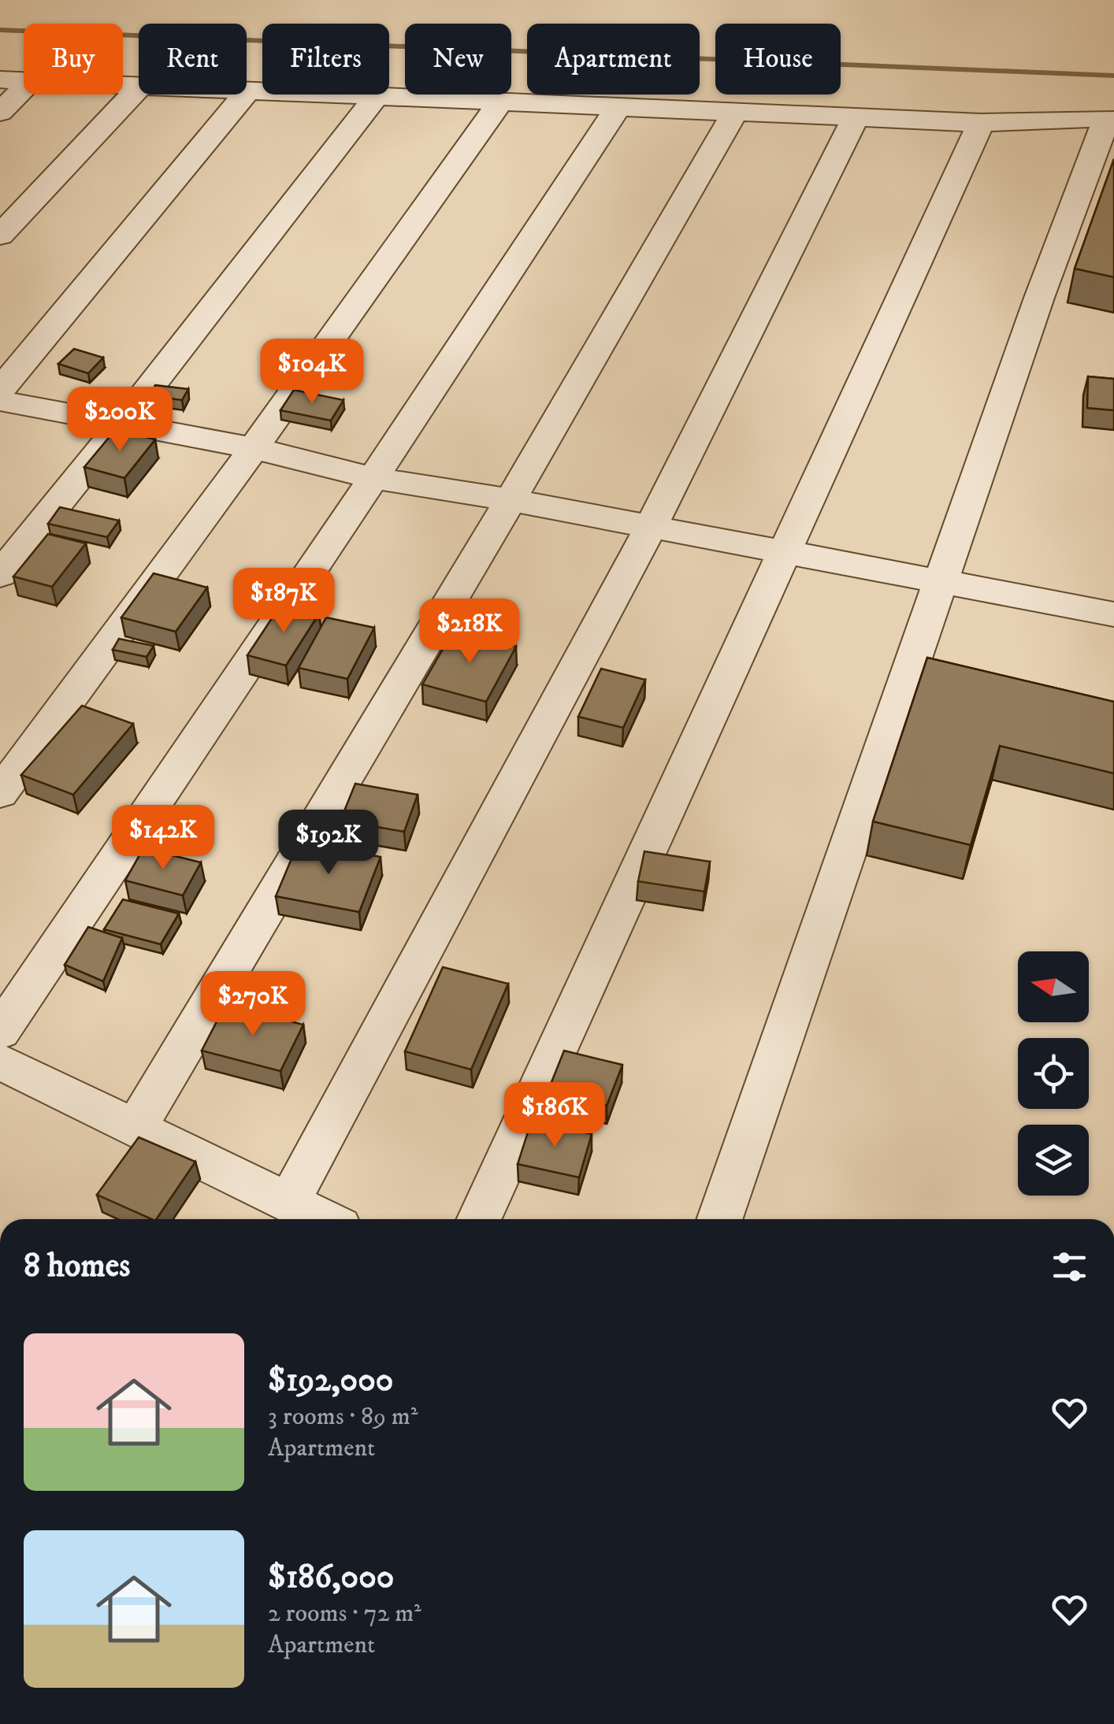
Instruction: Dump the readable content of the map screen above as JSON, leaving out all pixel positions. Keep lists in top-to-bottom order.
{
  "north": "left",
  "page": {
    "chip": [
      "Buy",
      "Rent",
      "Filters",
      "New",
      "Apartment",
      "House"
    ],
    "price": [
      "$104K",
      "$200K",
      "$187K",
      "$218K",
      "$142K",
      "$192K",
      "$270K",
      "$186K"
    ],
    "heading": "8 homes",
    "list": [
      {
        "name": "$192,000",
        "note": "3 rooms · 89 m² · Apartment"
      },
      {
        "name": "$186,000",
        "note": "2 rooms · 72 m² · Apartment"
      }
    ]
  }
}
